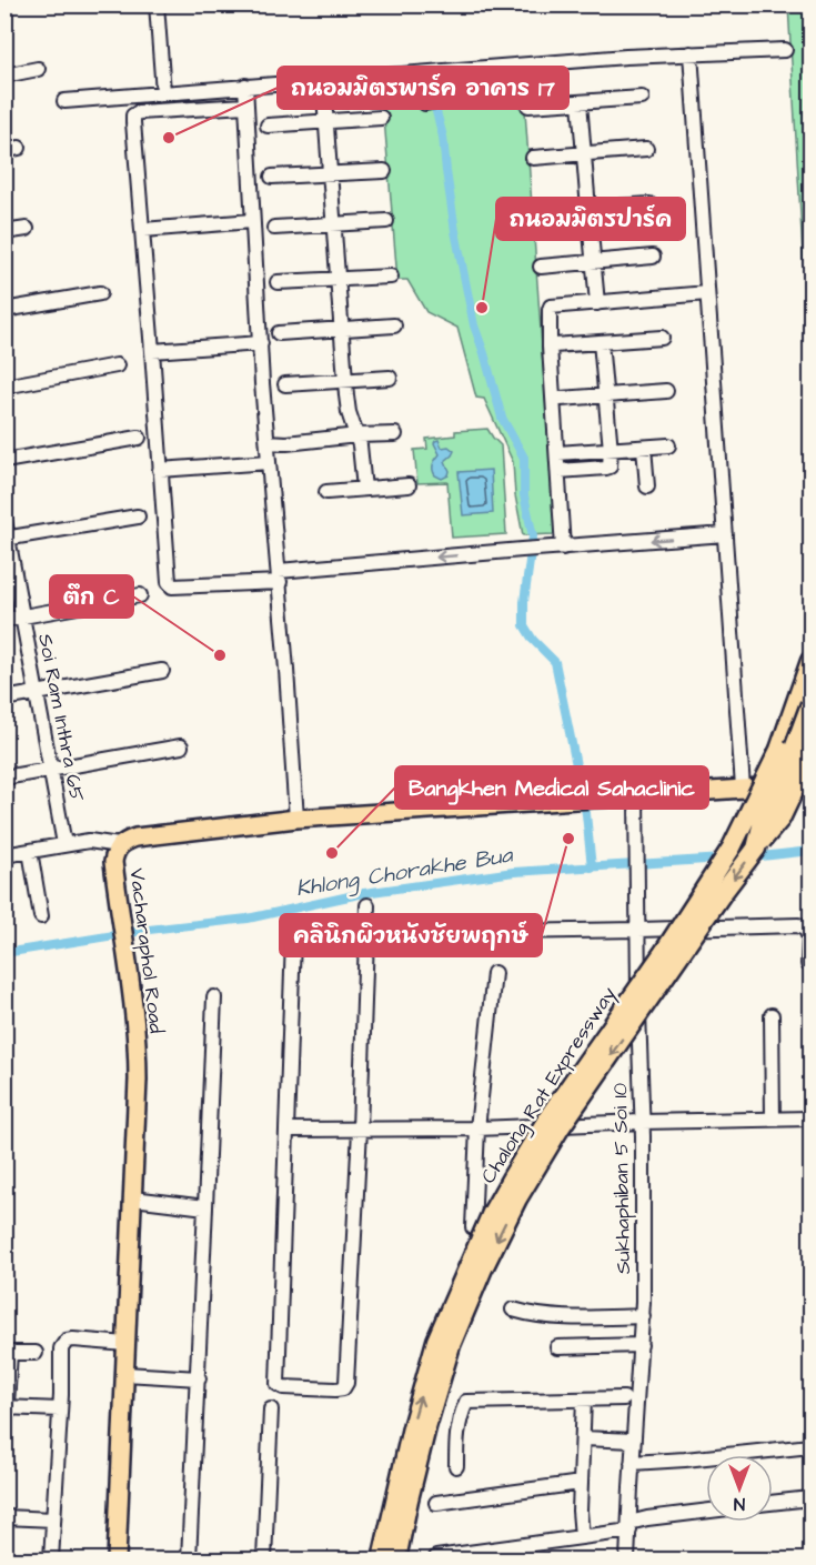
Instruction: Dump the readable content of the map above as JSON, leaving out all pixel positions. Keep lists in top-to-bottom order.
{
  "streets": {
    "highway": ["Chalong Rat Expressway"],
    "main road": ["Vacharaphol Road"],
    "street": ["Soi Ram Inthra 65", "Sukhaphiban 5 Soi 10"]
  },
  "crossings": [
    ["Vacharaphol Road", "Sukhaphiban 5 Soi 10"]
  ],
  "water": ["Khlong Chorakhe Bua"],
  "places": [
    "ถนอมมิตรพาร์ค อาคาร 17",
    "ถนอมมิตรปาร์ค",
    "ตึก C",
    "คลินิกผิวหนังชัยพฤกษ์",
    "Bangkhen Medical Sahaclinic"
  ],
  "north": "bottom"
}
